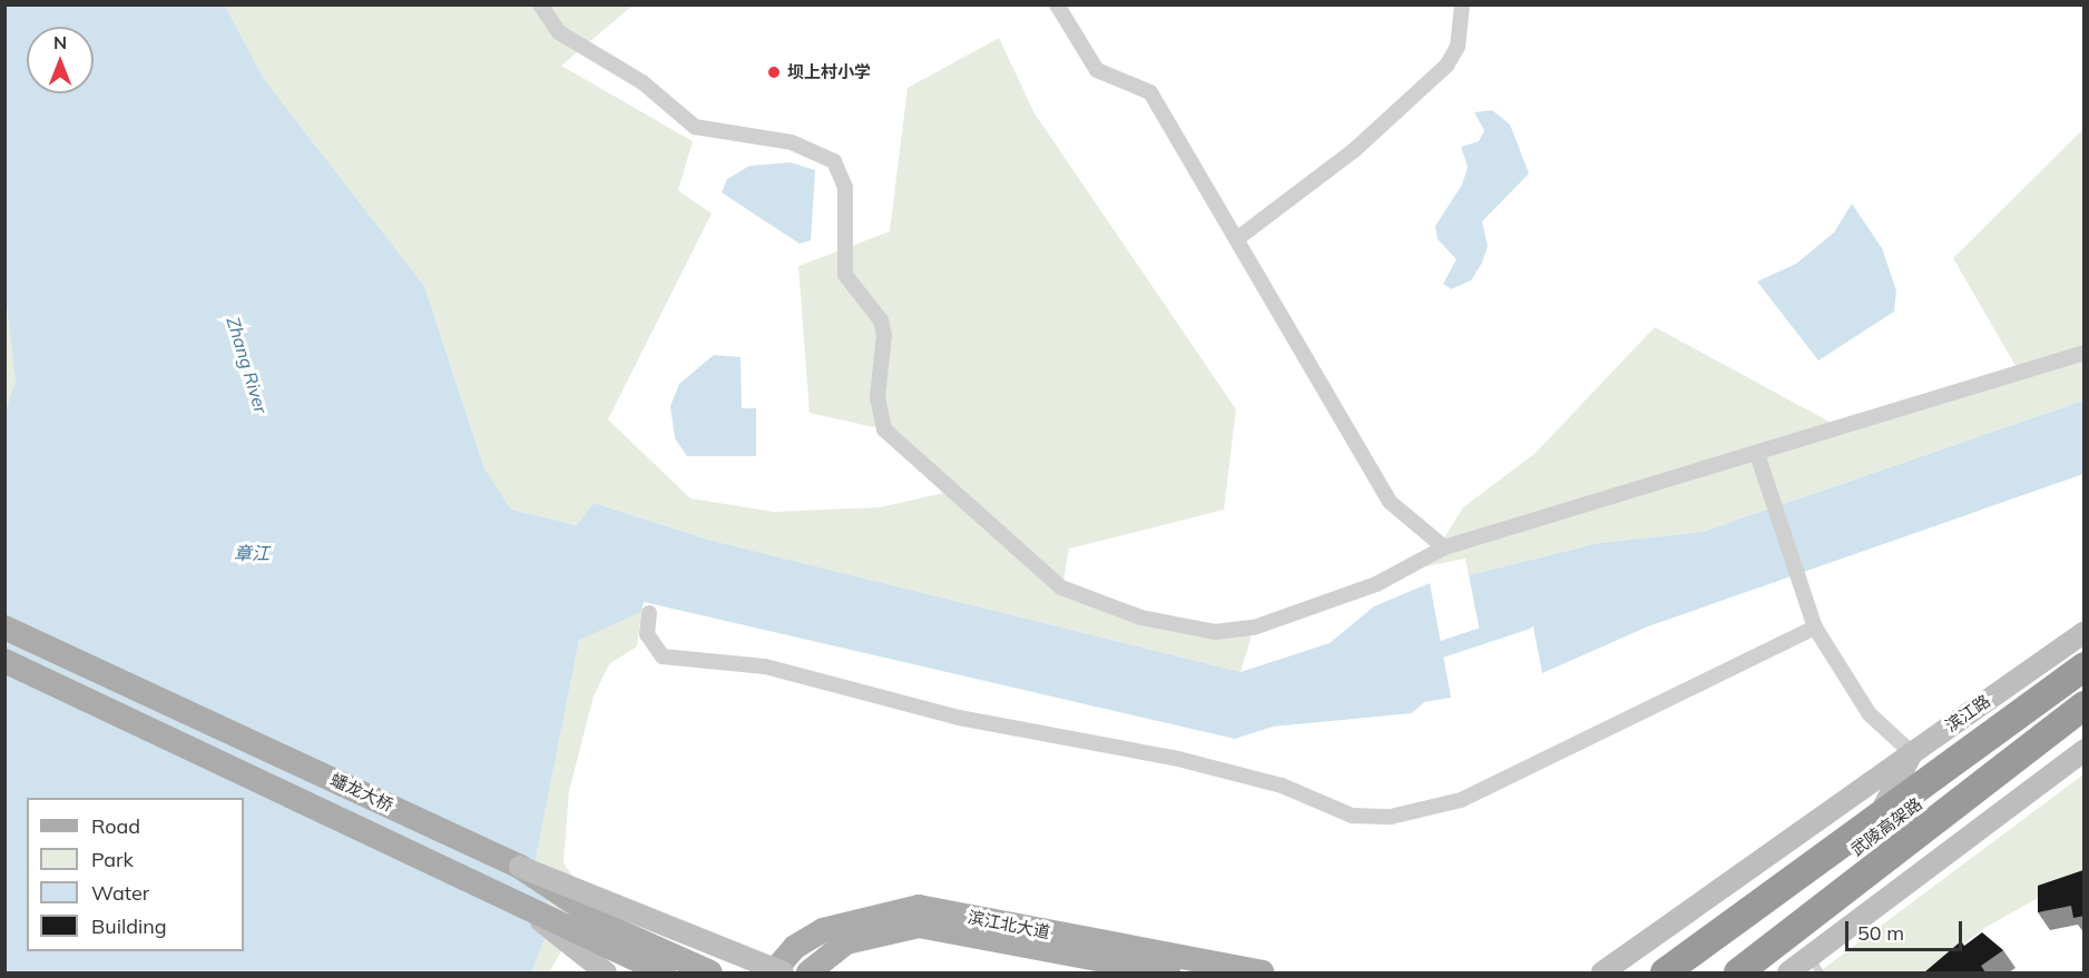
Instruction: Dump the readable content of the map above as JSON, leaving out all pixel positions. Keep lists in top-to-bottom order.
{
  "streets": {
    "highway": ["武陵高架路"],
    "main road": ["蟠龙大桥", "滨江北大道"],
    "street": ["滨江路"]
  },
  "water": ["Zhang River", "章江"],
  "places": ["坝上村小学"],
  "legend": [
    "Road",
    "Park",
    "Water",
    "Building"
  ],
  "scale_bar": "50 m",
  "north": "top"
}
